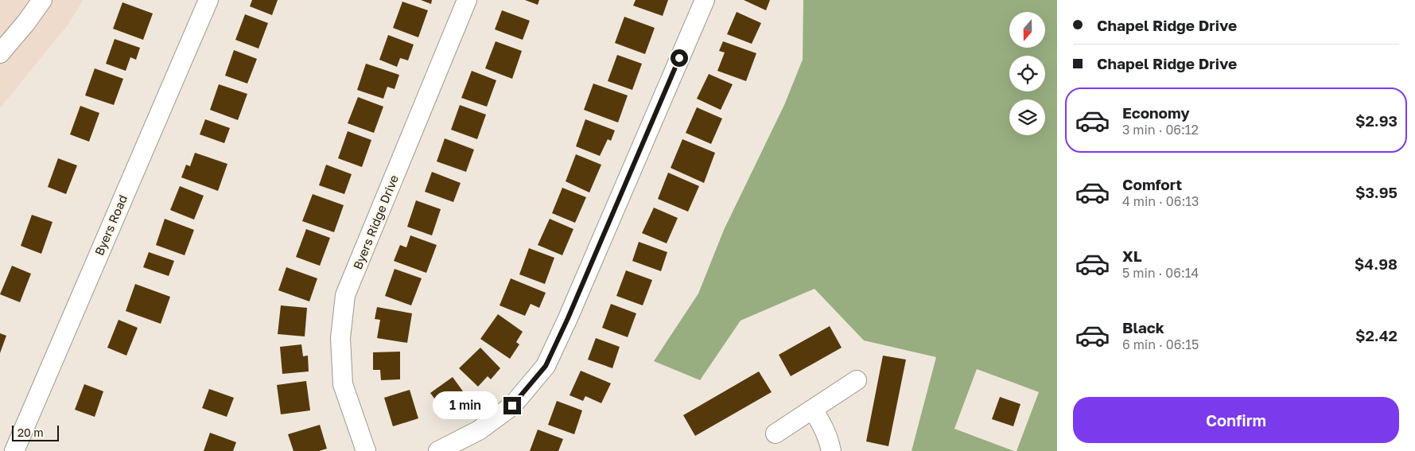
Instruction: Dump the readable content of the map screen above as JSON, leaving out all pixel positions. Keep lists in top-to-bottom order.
{
  "streets": {
    "street": ["Byers Ridge Drive", "Byers Road"]
  },
  "scale_bar": "20 m",
  "north": "bottom",
  "page": {
    "banner": ["Chapel Ridge Drive", "Chapel Ridge Drive"],
    "list": [
      {
        "name": "Economy",
        "note": "3 min · 06:12",
        "value": "$2.93"
      },
      {
        "name": "Comfort",
        "note": "4 min · 06:13",
        "value": "$3.95"
      },
      {
        "name": "XL",
        "note": "5 min · 06:14",
        "value": "$4.98"
      },
      {
        "name": "Black",
        "note": "6 min · 06:15",
        "value": "$2.42"
      }
    ],
    "buttons": "Confirm",
    "bubble": "1 min",
    "scale": "20 m"
  }
}
